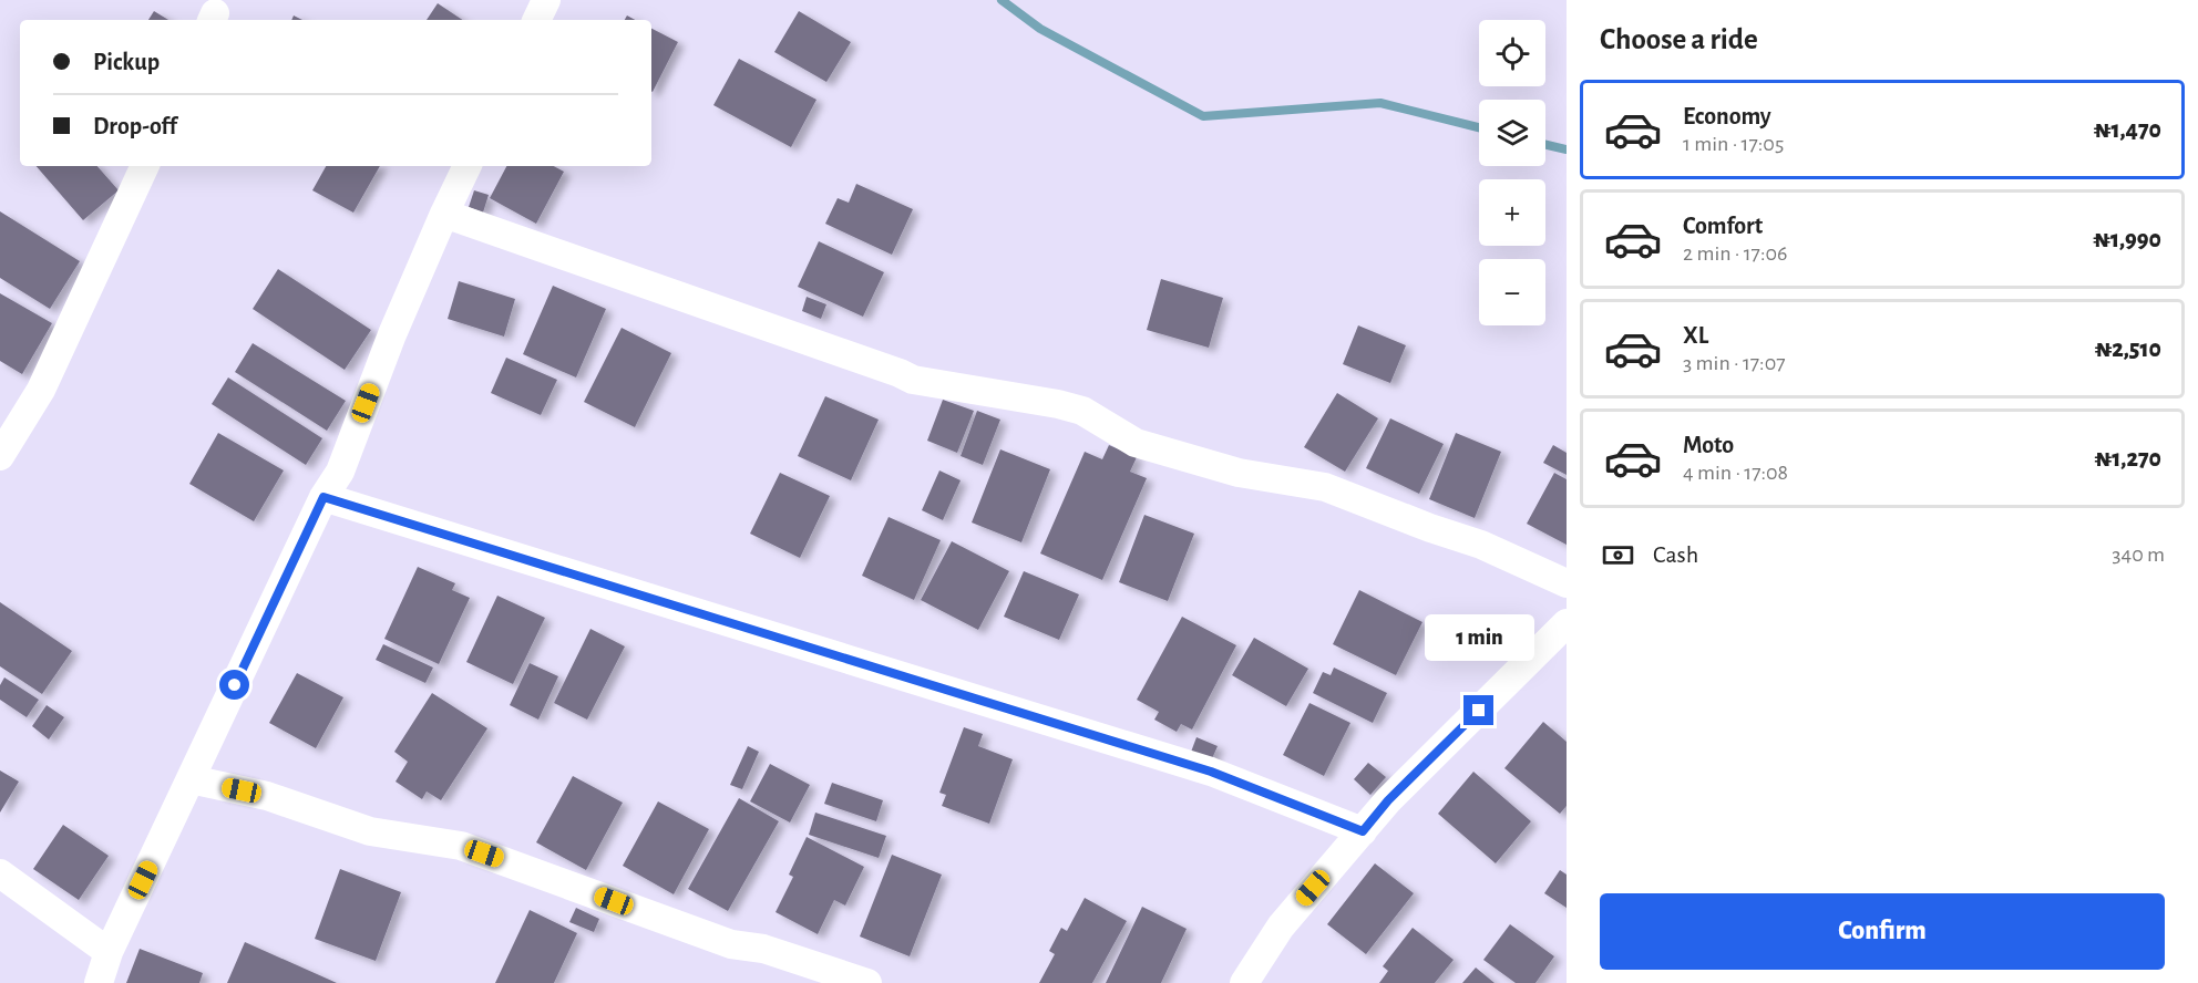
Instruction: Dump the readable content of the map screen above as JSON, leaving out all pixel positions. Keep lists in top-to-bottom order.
{
  "page": {
    "heading": "Choose a ride",
    "map_buttons": ["+", "−"],
    "banner": ["Pickup", "Drop-off"],
    "list": [
      {
        "name": "Economy",
        "note": "1 min · 17:05",
        "value": "₦1,470"
      },
      {
        "name": "Comfort",
        "note": "2 min · 17:06",
        "value": "₦1,990"
      },
      {
        "name": "XL",
        "note": "3 min · 17:07",
        "value": "₦2,510"
      },
      {
        "name": "Moto",
        "note": "4 min · 17:08",
        "value": "₦1,270"
      }
    ],
    "pay": ["Cash", "340 m"],
    "bubble": "1 min",
    "buttons": "Confirm"
  }
}
